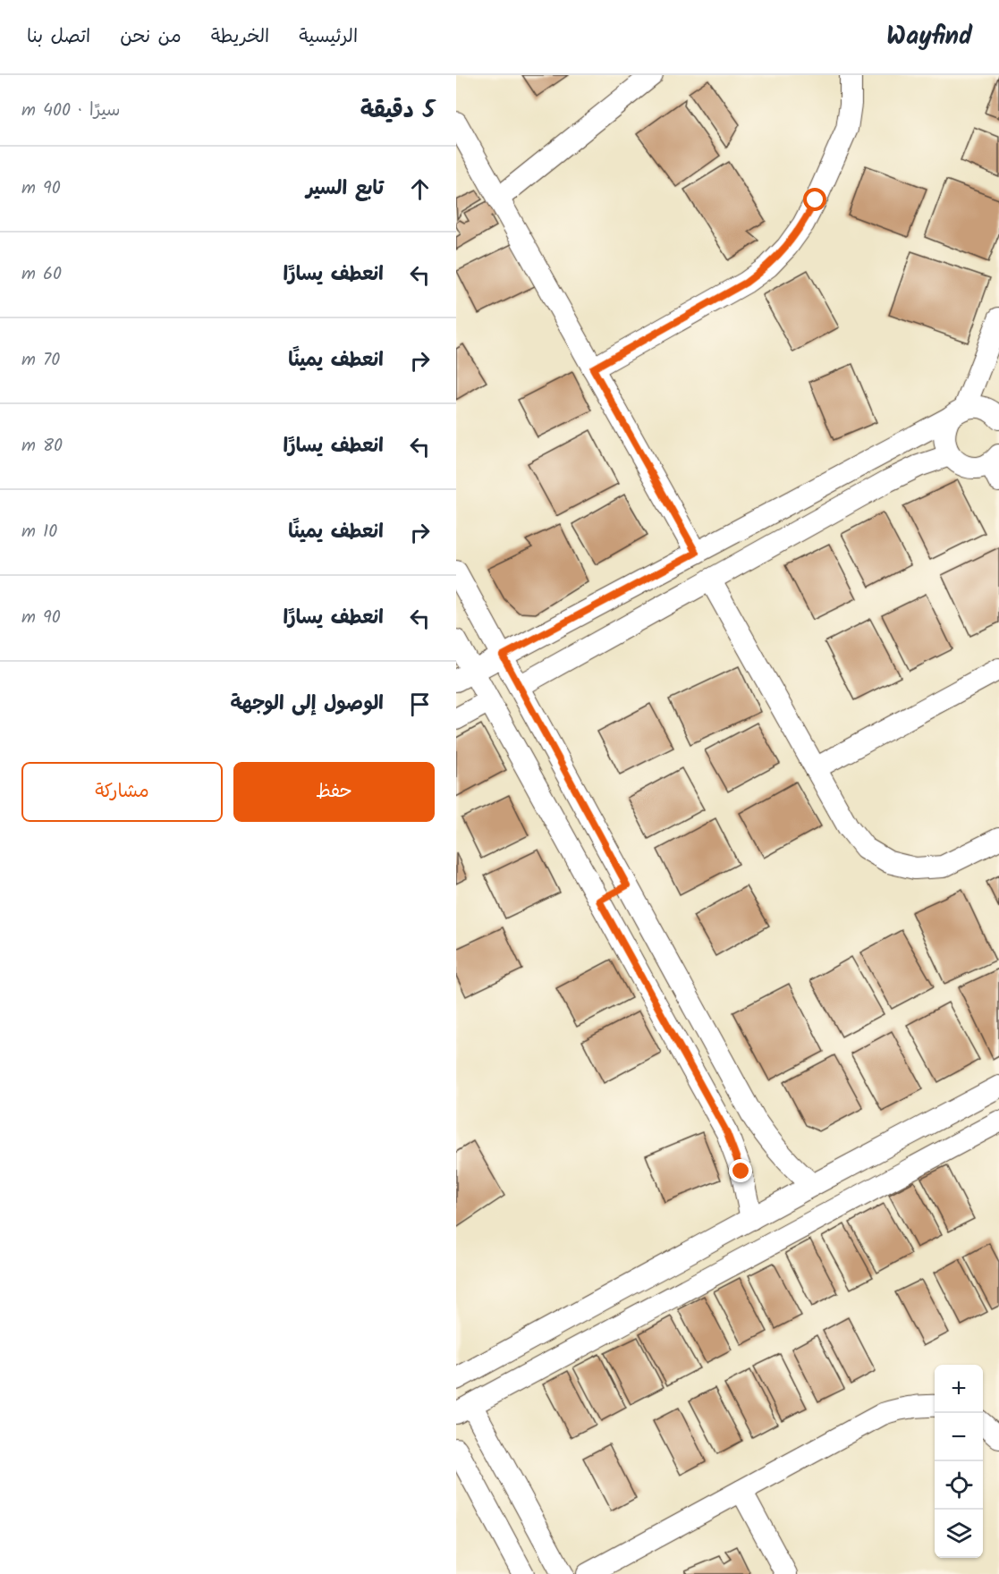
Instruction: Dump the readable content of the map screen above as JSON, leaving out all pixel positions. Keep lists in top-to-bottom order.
{
  "page": {
    "header": "Wayfind",
    "nav": [
      "الرئيسية",
      "الخريطة",
      "من نحن",
      "اتصل بنا"
    ],
    "heading": ["5 دقيقة", "سيرًا · 400 m"],
    "list": [
      ["تابع السير", "90 m"],
      ["انعطف يسارًا", "60 m"],
      ["انعطف يمينًا", "70 m"],
      ["انعطف يسارًا", "80 m"],
      ["انعطف يمينًا", "10 m"],
      ["انعطف يسارًا", "90 m"],
      "الوصول إلى الوجهة"
    ],
    "buttons": ["حفظ", "مشاركة"],
    "map_buttons": ["+", "−"]
  }
}
